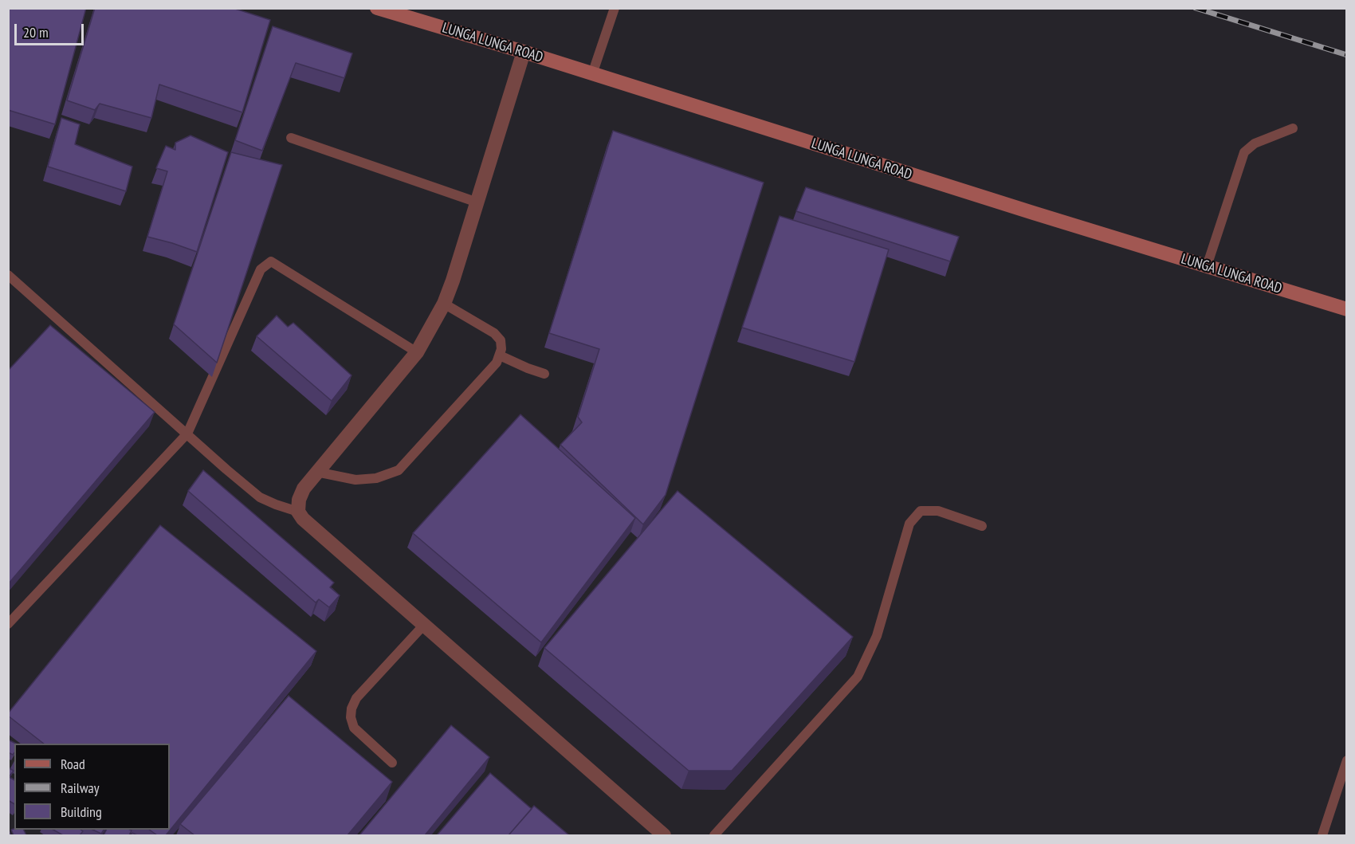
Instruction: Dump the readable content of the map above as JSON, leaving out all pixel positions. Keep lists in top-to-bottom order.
{
  "streets": {
    "main road": ["LUNGA LUNGA ROAD"]
  },
  "legend": ["Road", "Railway", "Building"],
  "scale_bar": "20 m"
}
